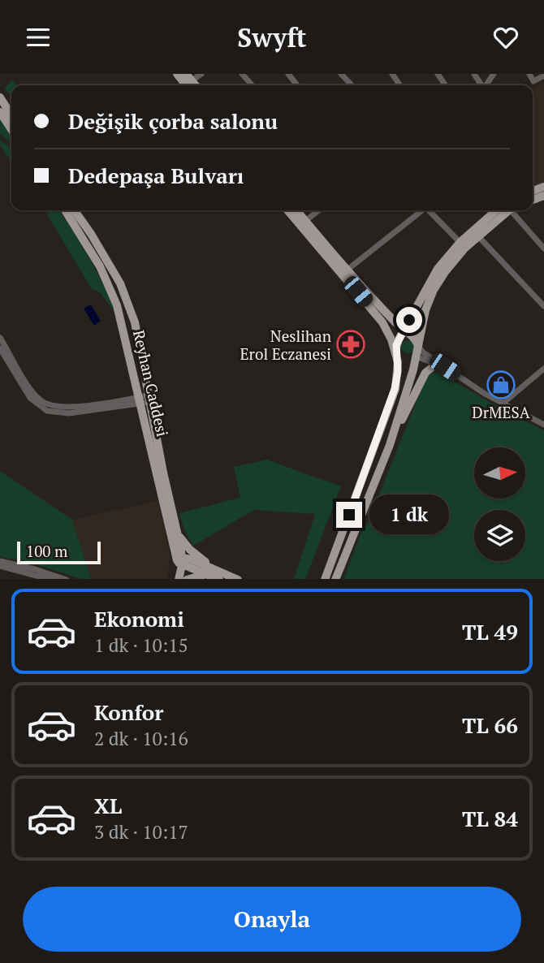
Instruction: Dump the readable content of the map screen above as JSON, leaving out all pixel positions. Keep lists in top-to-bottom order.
{
  "streets": {
    "main road": ["Reyhan Caddesi"]
  },
  "places": {
    "pharmacy": ["Neslihan Erol Eczanesi"],
    "shop": ["DrMESA"]
  },
  "scale_bar": "100 m",
  "north": "right",
  "page": {
    "header": "Swyft",
    "banner": ["Değişik çorba salonu", "Dedepaşa Bulvarı"],
    "bubble": "1 dk",
    "scale": "100 m",
    "list": [
      {
        "name": "Ekonomi",
        "note": "1 dk · 10:15",
        "value": "TL 49"
      },
      {
        "name": "Konfor",
        "note": "2 dk · 10:16",
        "value": "TL 66"
      },
      {
        "name": "XL",
        "note": "3 dk · 10:17",
        "value": "TL 84"
      }
    ],
    "buttons": "Onayla"
  }
}
